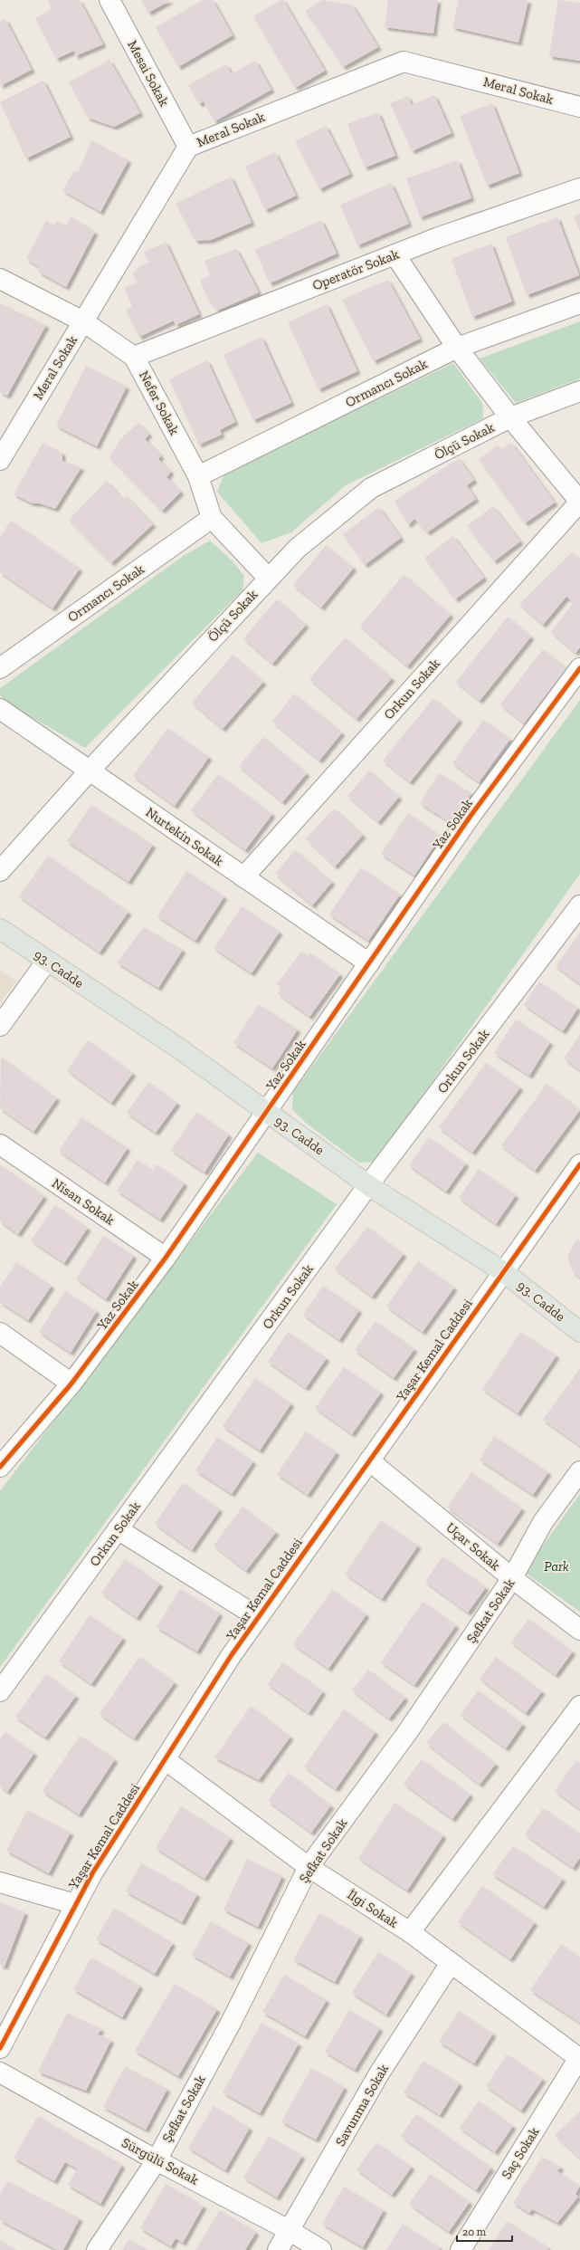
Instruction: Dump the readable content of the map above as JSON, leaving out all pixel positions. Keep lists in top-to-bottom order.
{
  "streets": {
    "main road": ["93. Cadde"],
    "street": [
      "Mesai Sokak",
      "Meral Sokak",
      "Operatör Sokak",
      "Ormancı Sokak",
      "Nefer Sokak",
      "Ölçü Sokak",
      "Orkun Sokak",
      "Yaz Sokak",
      "Nurtekin Sokak",
      "Nisan Sokak",
      "Yaşar Kemal Caddesi",
      "Uçar Sokak",
      "Şefkat Sokak",
      "İlgi Sokak",
      "Savunma Sokak",
      "Saç Sokak",
      "Sürgülü Sokak"
    ]
  },
  "crossings": [
    ["Mesai Sokak", "Meral Sokak"],
    ["Meral Sokak", "Nefer Sokak"],
    ["Operatör Sokak", "Nefer Sokak"],
    ["Operatör Sokak", "Ölçü Sokak"],
    ["Ormancı Sokak", "Nefer Sokak"],
    ["Ormancı Sokak", "Ölçü Sokak"],
    ["Nefer Sokak", "Ölçü Sokak"],
    ["Ölçü Sokak", "Orkun Sokak"],
    ["Ölçü Sokak", "Nurtekin Sokak"],
    ["Orkun Sokak", "Nurtekin Sokak"],
    ["Orkun Sokak", "93. Cadde"],
    ["Yaz Sokak", "Nurtekin Sokak"],
    ["Yaz Sokak", "93. Cadde"],
    ["Yaz Sokak", "Nisan Sokak"],
    ["93. Cadde", "Yaşar Kemal Caddesi"],
    ["Yaşar Kemal Caddesi", "Uçar Sokak"],
    ["Yaşar Kemal Caddesi", "İlgi Sokak"],
    ["Uçar Sokak", "Şefkat Sokak"],
    ["Şefkat Sokak", "İlgi Sokak"],
    ["Şefkat Sokak", "Sürgülü Sokak"],
    ["İlgi Sokak", "Savunma Sokak"],
    ["İlgi Sokak", "Saç Sokak"],
    ["Savunma Sokak", "Sürgülü Sokak"]
  ],
  "parks": ["Park"],
  "scale_bar": "20 m"
}
